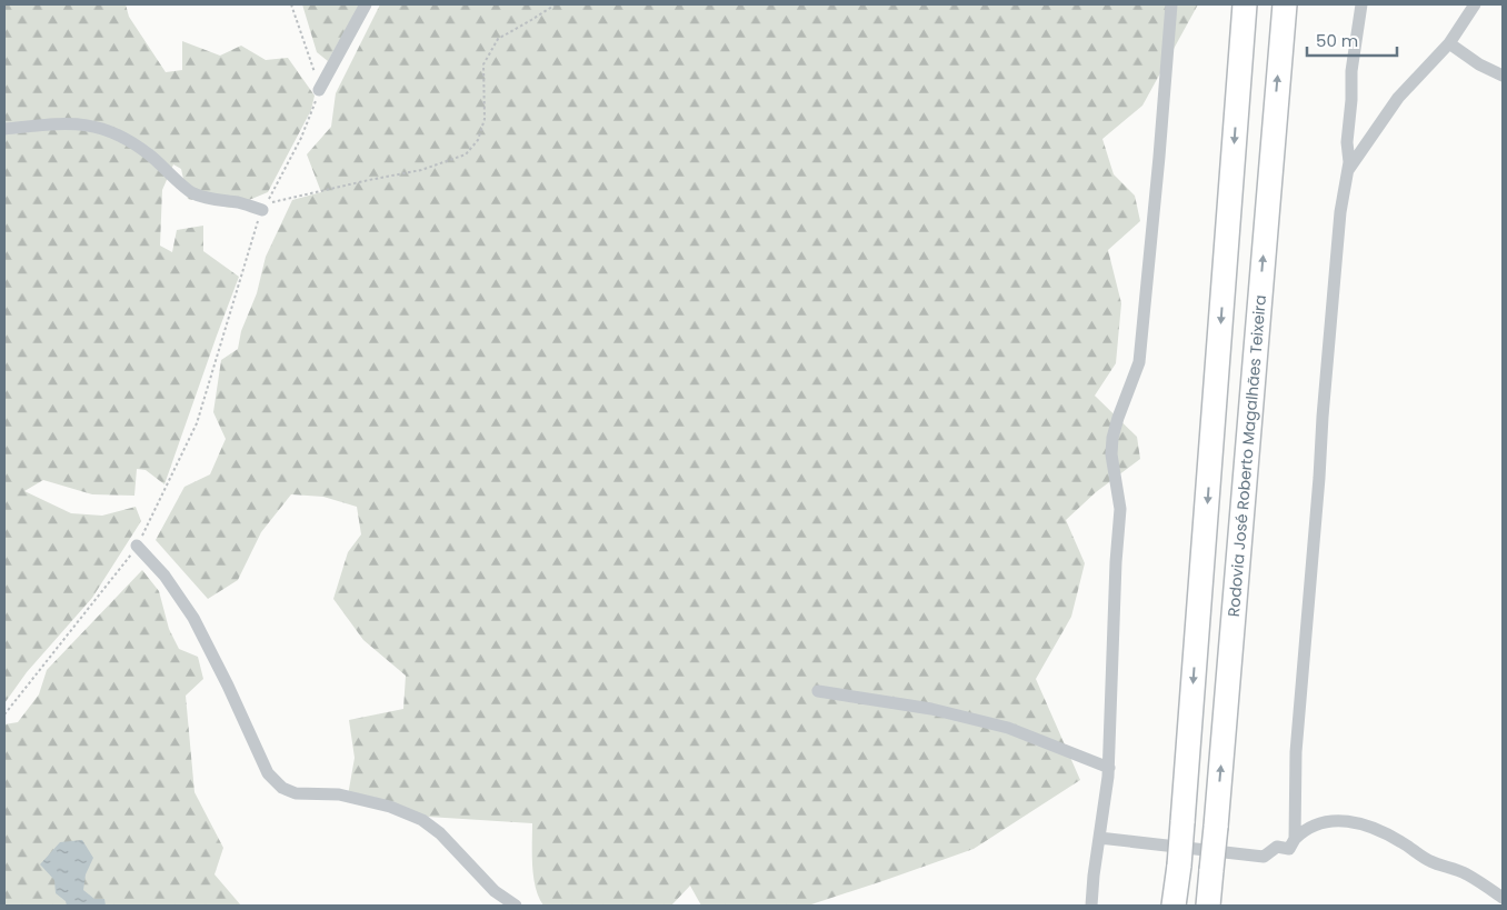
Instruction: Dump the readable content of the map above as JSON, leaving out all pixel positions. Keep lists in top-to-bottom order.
{
  "streets": {
    "highway": ["Rodovia José Roberto Magalhães Teixeira"]
  },
  "scale_bar": "50 m"
}
